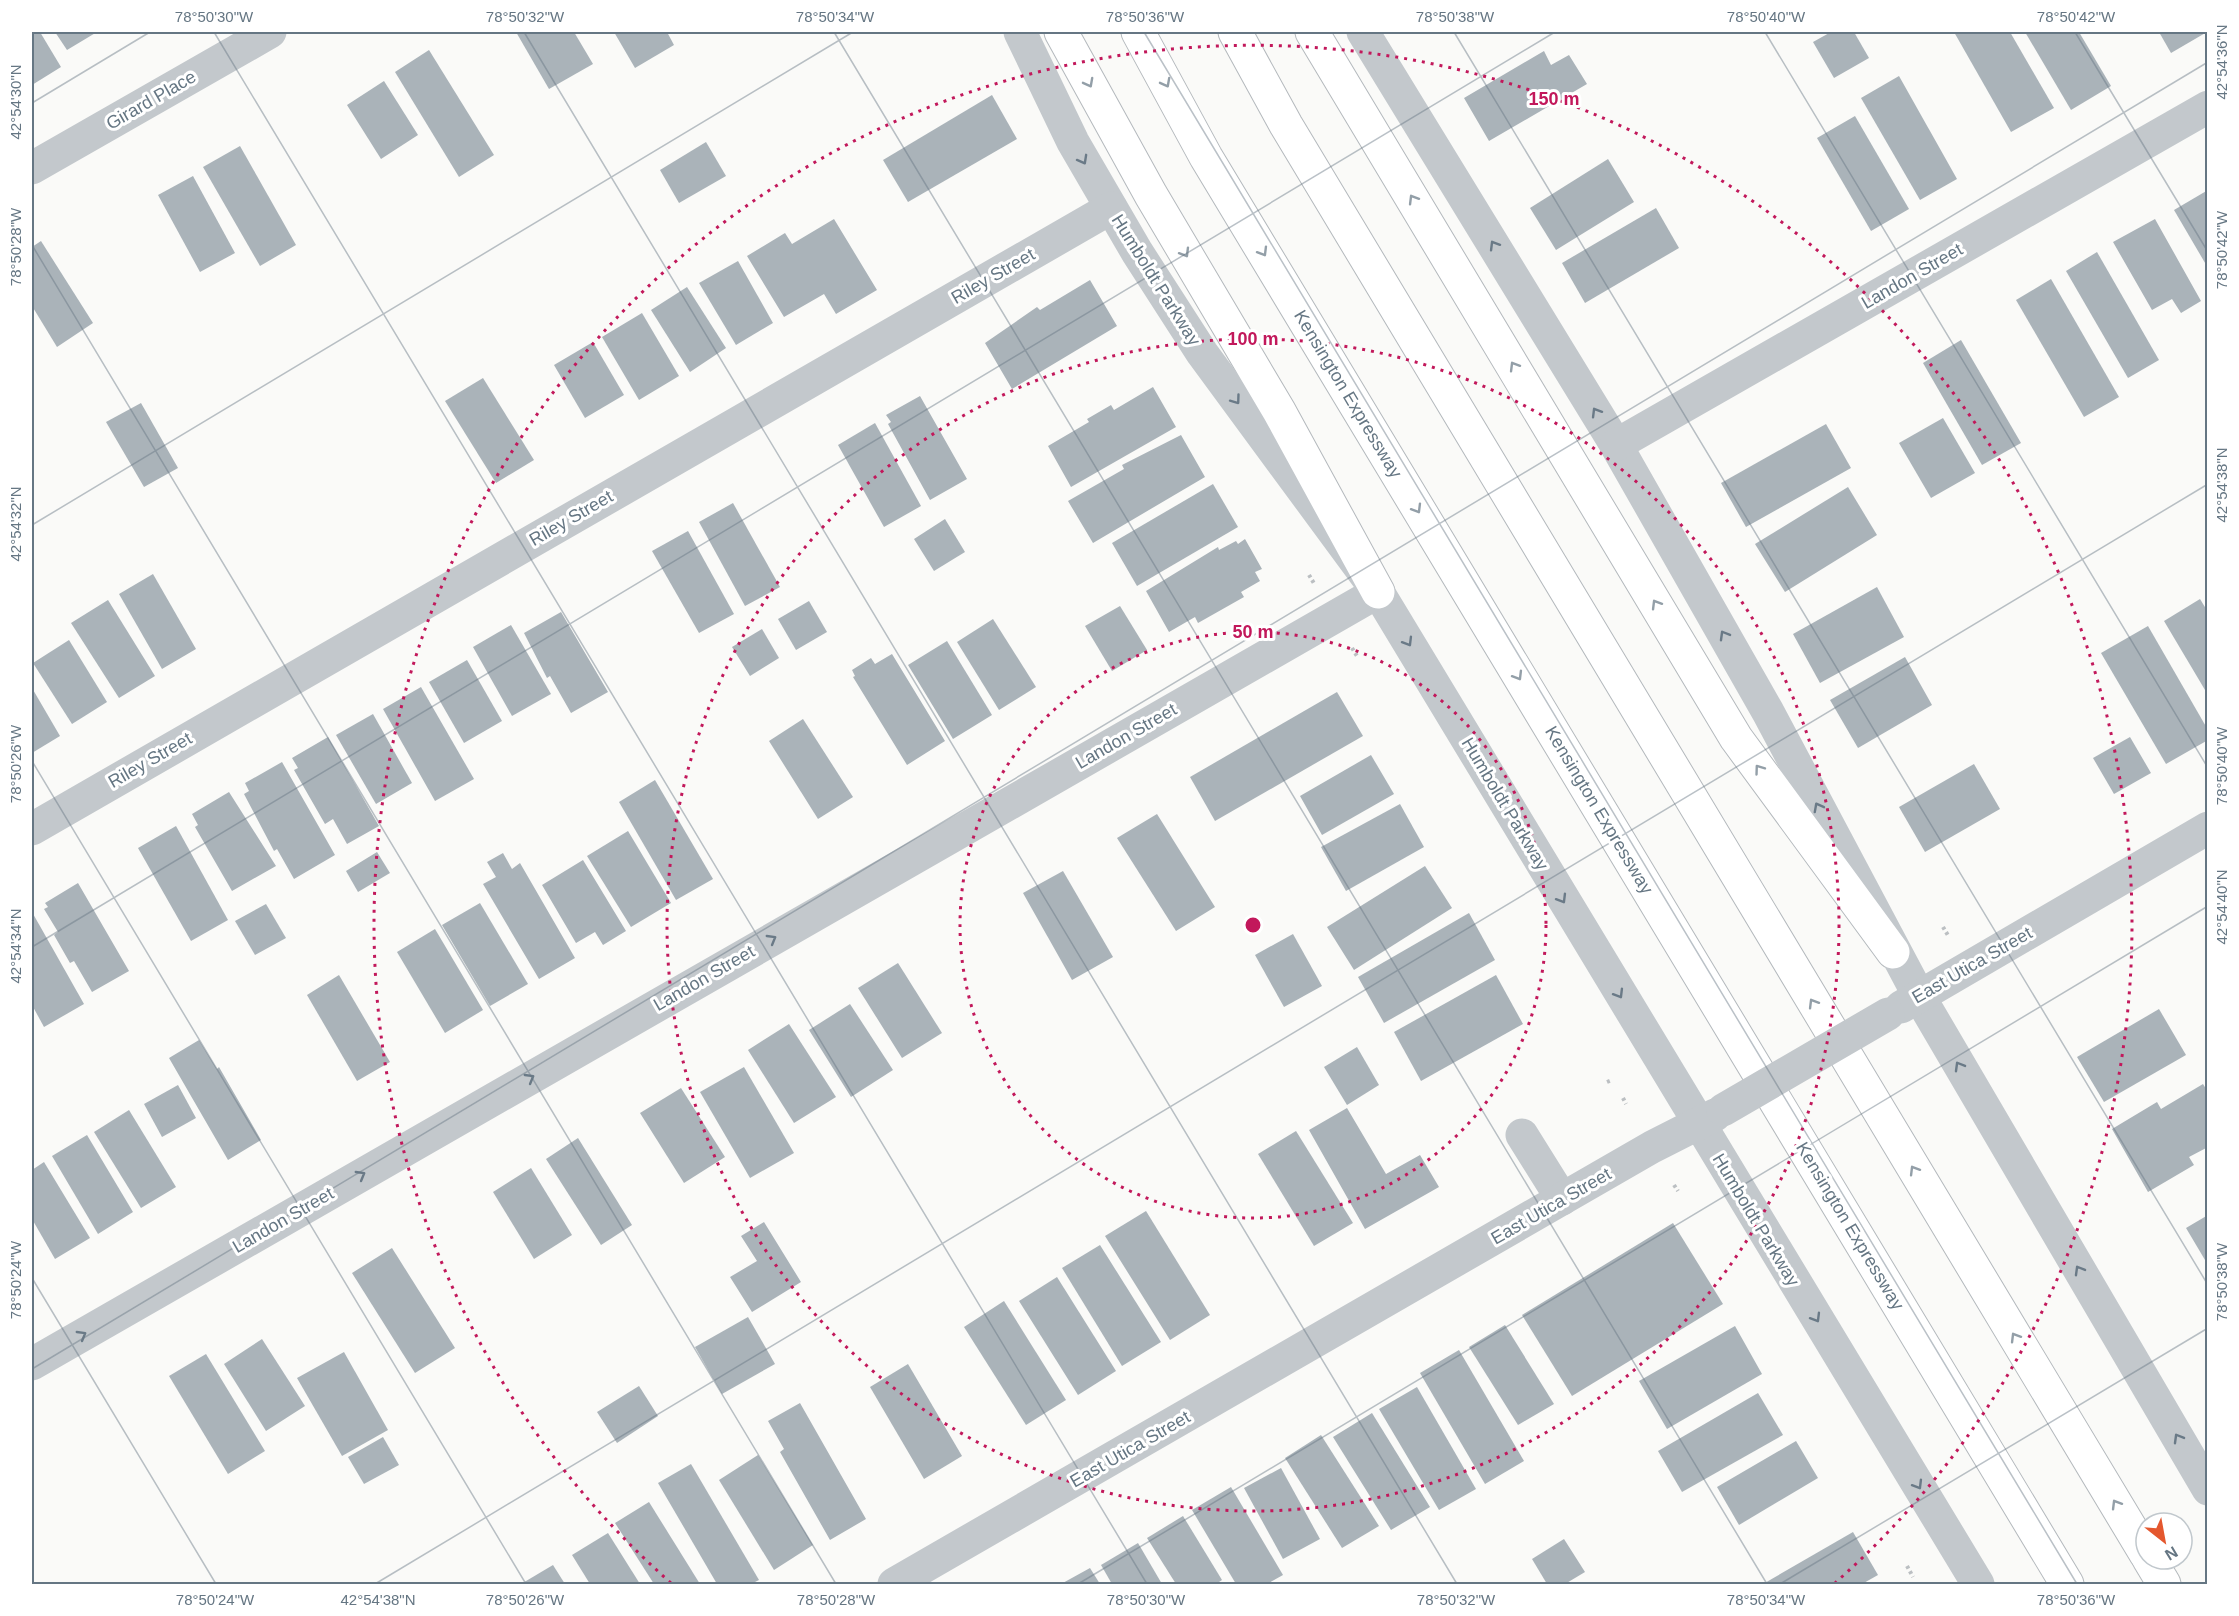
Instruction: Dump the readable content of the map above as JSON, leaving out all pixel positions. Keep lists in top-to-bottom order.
{
  "streets": {
    "highway": ["Kensington Expressway"],
    "street": [
      "Girard Place",
      "Riley Street",
      "Landon Street",
      "Humboldt Parkway",
      "East Utica Street"
    ]
  },
  "crossings": [
    ["Riley Street", "Humboldt Parkway"],
    ["Landon Street", "Humboldt Parkway"],
    ["Humboldt Parkway", "East Utica Street"]
  ],
  "one_way": ["Landon Street"],
  "north": "bottom right",
  "coordinates": [
    "78°50'30\"W",
    "78°50'32\"W",
    "78°50'34\"W",
    "78°50'36\"W",
    "78°50'38\"W",
    "78°50'40\"W",
    "78°50'42\"W",
    "42°54'36\"N",
    "42°54'30\"N",
    "78°50'28\"W",
    "42°54'38\"N",
    "42°54'32\"N",
    "78°50'26\"W",
    "42°54'40\"N",
    "42°54'34\"N",
    "78°50'24\"W"
  ],
  "rings": ["150 m", "100 m", "50 m"]
}
